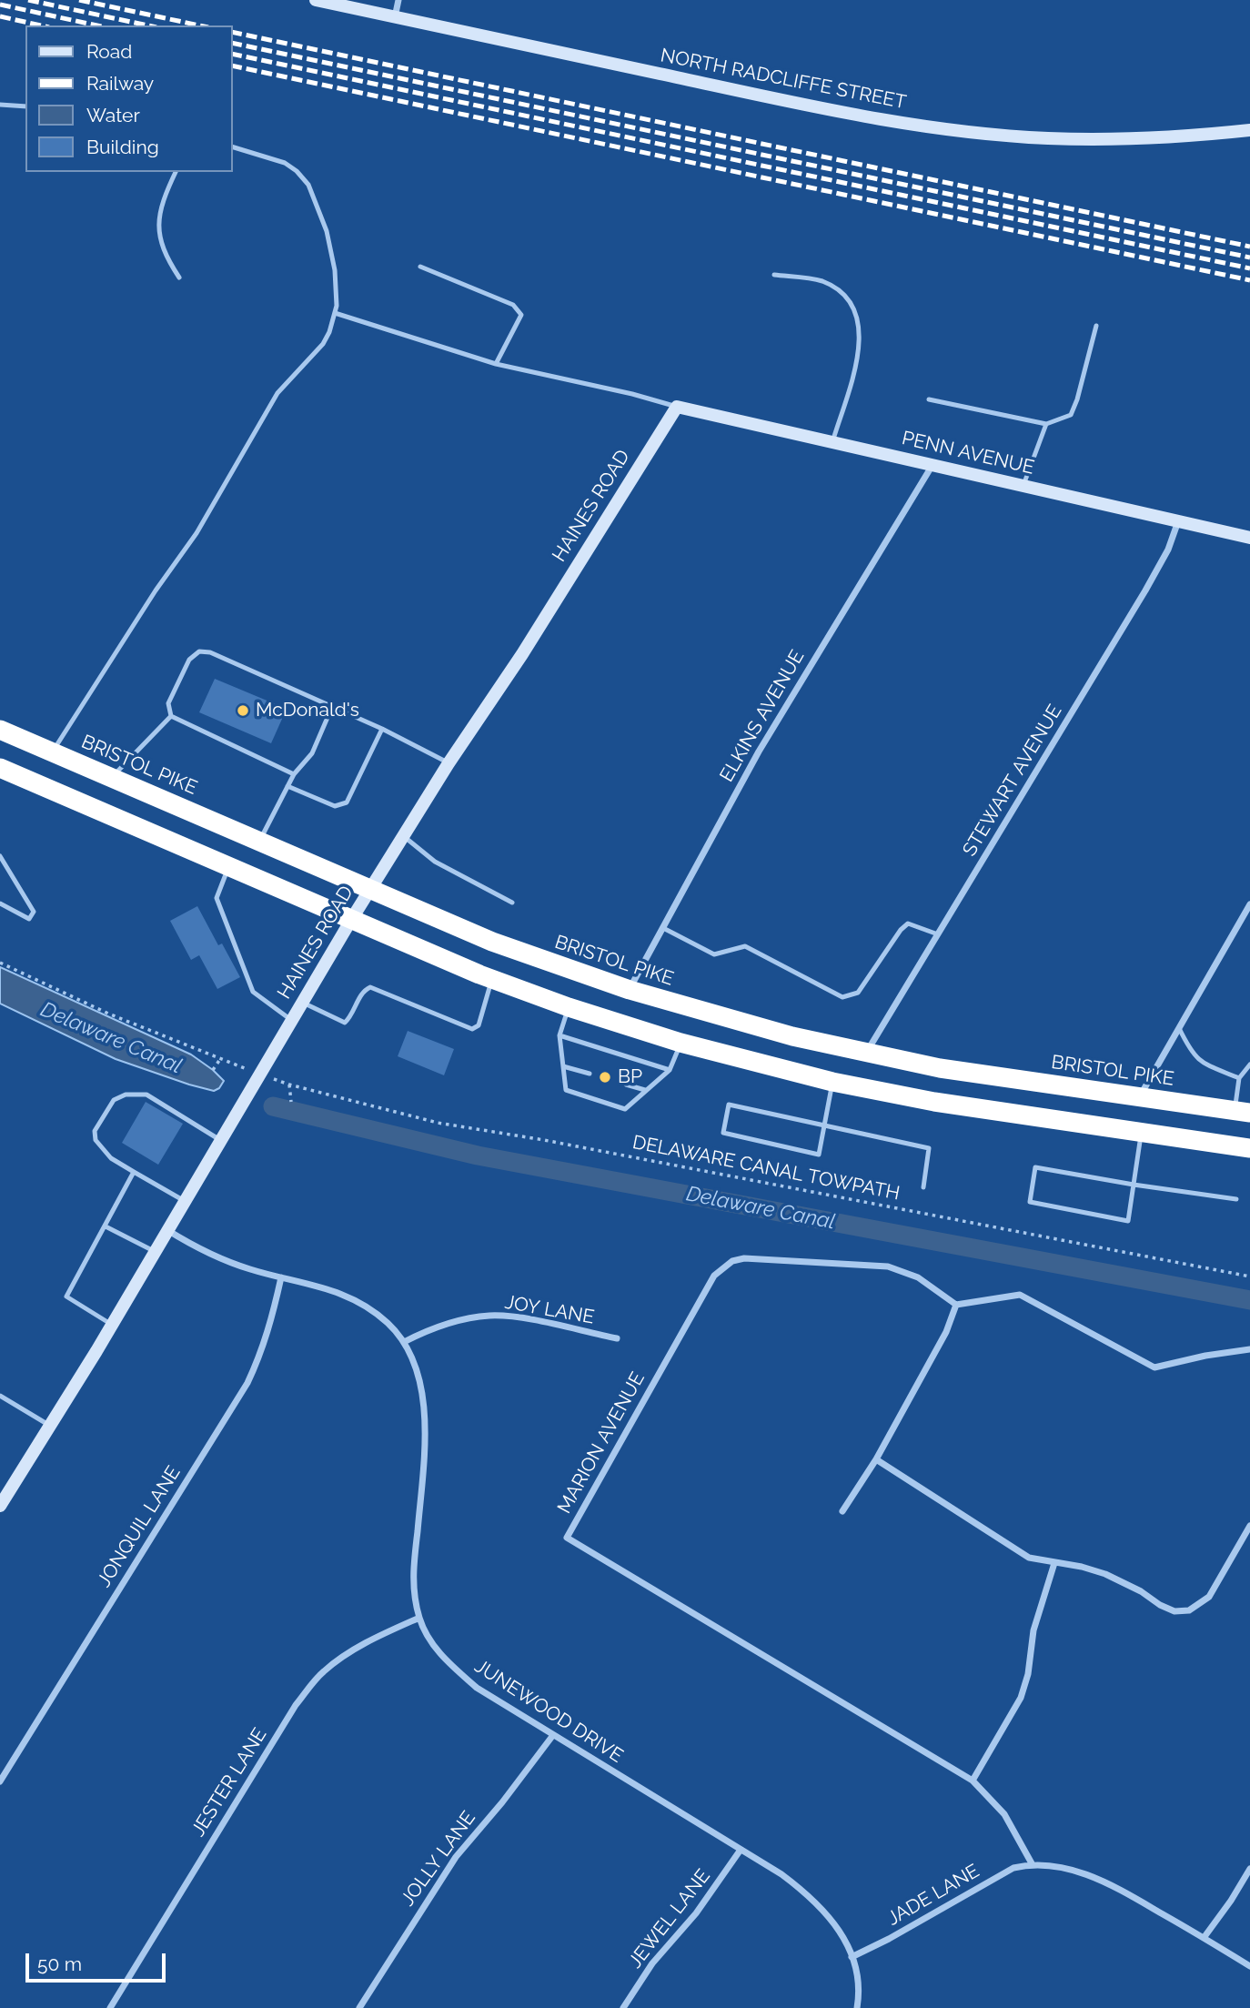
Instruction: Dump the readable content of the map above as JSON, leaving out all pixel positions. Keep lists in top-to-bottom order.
{
  "streets": {
    "highway": ["BRISTOL PIKE"],
    "street": [
      "NORTH RADCLIFFE STREET",
      "PENN AVENUE",
      "HAINES ROAD",
      "ELKINS AVENUE",
      "STEWART AVENUE",
      "JOY LANE",
      "MARION AVENUE",
      "JONQUIL LANE",
      "JUNEWOOD DRIVE",
      "JESTER LANE",
      "JOLLY LANE",
      "JADE LANE",
      "JEWEL LANE"
    ],
    "path": ["DELAWARE CANAL TOWPATH"]
  },
  "crossings": [
    ["PENN AVENUE", "HAINES ROAD"],
    ["PENN AVENUE", "ELKINS AVENUE"],
    ["PENN AVENUE", "STEWART AVENUE"],
    ["HAINES ROAD", "BRISTOL PIKE"],
    ["HAINES ROAD", "JUNEWOOD DRIVE"],
    ["ELKINS AVENUE", "BRISTOL PIKE"],
    ["BRISTOL PIKE", "STEWART AVENUE"],
    ["JOY LANE", "JUNEWOOD DRIVE"],
    ["MARION AVENUE", "JADE LANE"],
    ["JONQUIL LANE", "JUNEWOOD DRIVE"],
    ["JUNEWOOD DRIVE", "JESTER LANE"],
    ["JUNEWOOD DRIVE", "JOLLY LANE"],
    ["JUNEWOOD DRIVE", "JADE LANE"],
    ["JUNEWOOD DRIVE", "JEWEL LANE"]
  ],
  "water": ["Delaware Canal"],
  "places": ["McDonald's", "BP"],
  "legend": [
    "Road",
    "Railway",
    "Water",
    "Building"
  ],
  "scale_bar": "50 m"
}
